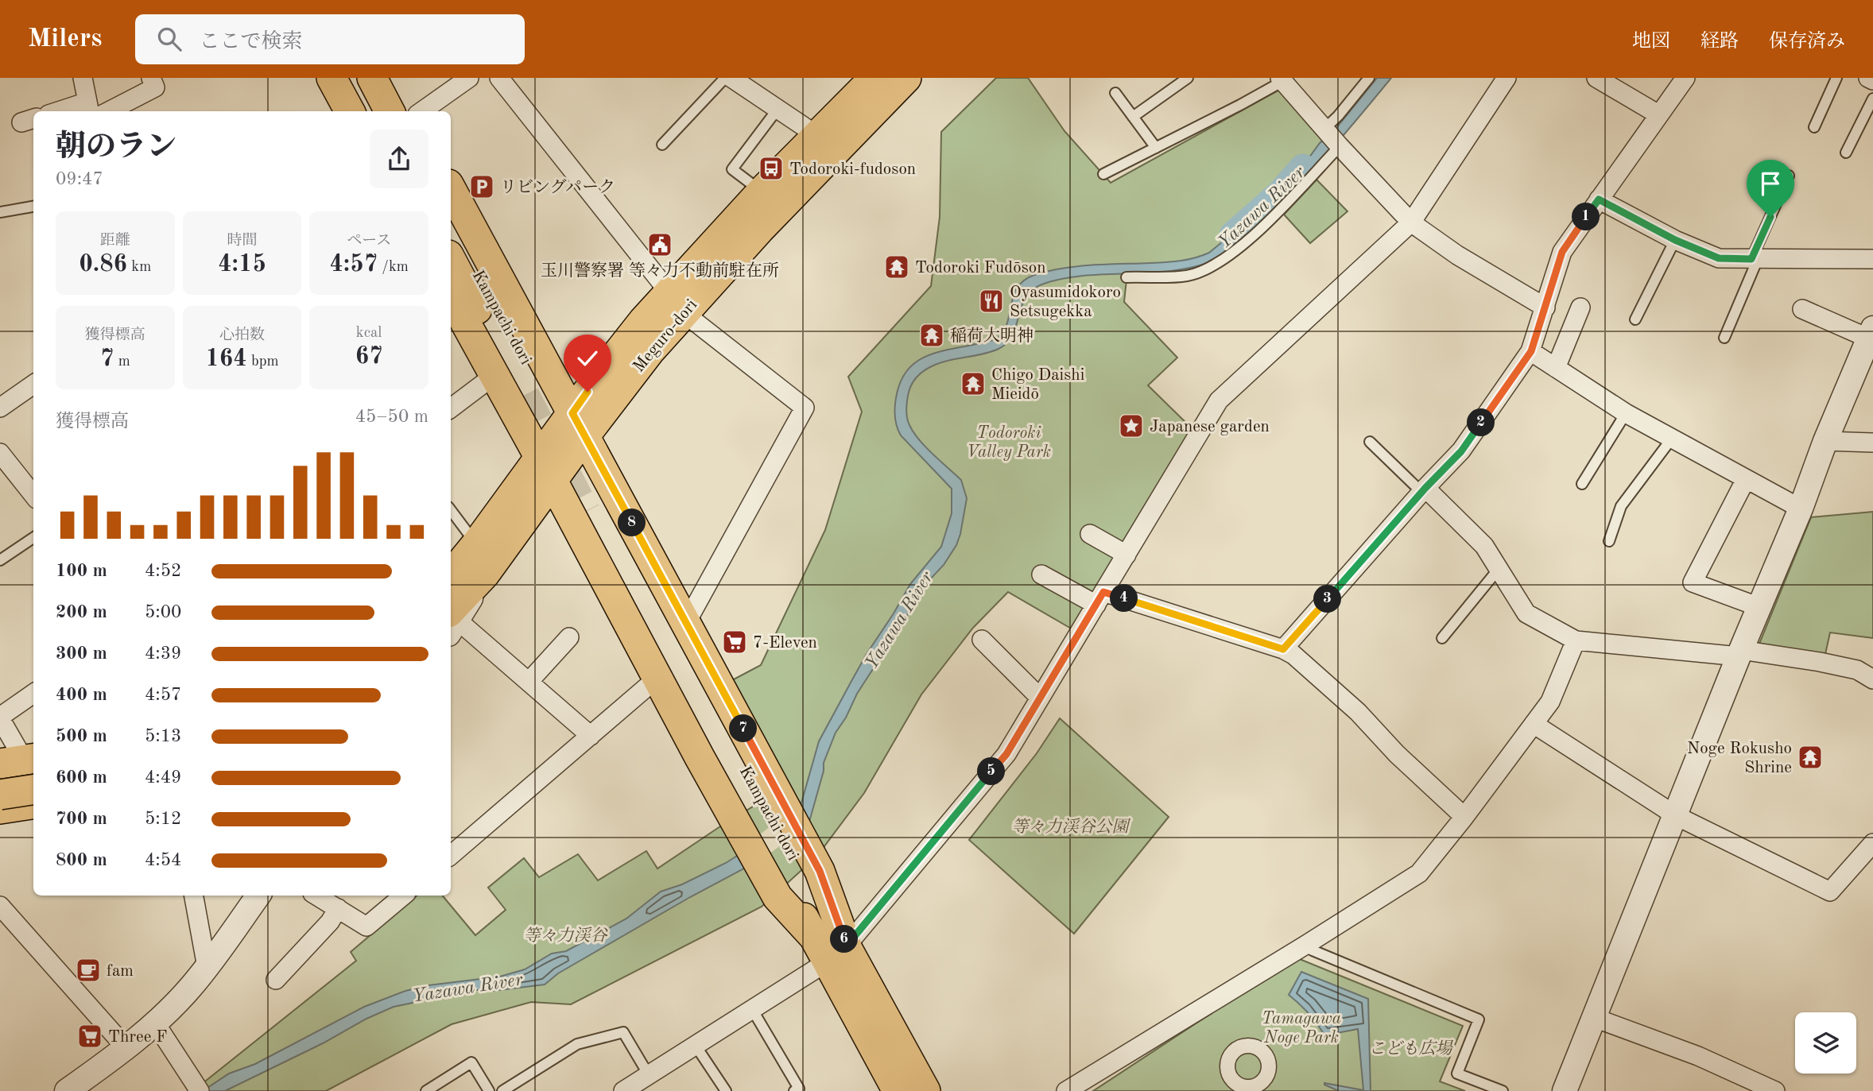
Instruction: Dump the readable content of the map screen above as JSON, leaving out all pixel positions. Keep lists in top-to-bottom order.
{
  "streets": {
    "main road": ["Kampachi dori", "Meguro-dori"]
  },
  "water": ["Yazawa River"],
  "parks": [
    "Todoroki Valley Park",
    "等々力渓谷公園",
    "等々力渓谷",
    "Tamagawa Noge Park",
    "こども広場"
  ],
  "places": {
    "bus stop": ["Todoroki-fudoson"],
    "parking": ["リビングパーク"],
    "public building": ["玉川警察署 等々力不動前駐在所"],
    "temple": [
      "Todoroki Fudōson",
      "稲荷大明神",
      "Chigo Daishi Mieidō",
      "Noge Rokusho Shrine"
    ],
    "restaurant": ["Oyasumidokoro Setsugekka"],
    "place": ["Japanese garden"],
    "supermarket": ["7-Eleven", "Three F"],
    "cafe": ["fam"]
  },
  "page": {
    "header": "Milers",
    "search": "ここで検索",
    "nav": ["地図", "経路", "保存済み"],
    "heading": ["朝のラン", "09:47"],
    "pins": [
      "1",
      "2",
      "8",
      "4",
      "3",
      "7",
      "5",
      "6"
    ],
    "stats": [
      ["距離", "0.86 km"],
      ["時間", "4:15"],
      ["ペース", "4:57 /km"],
      ["獲得標高", "7 m"],
      ["心拍数", "164 bpm"],
      ["kcal", "67"]
    ],
    "chart": ["獲得標高", "45–50 m"],
    "list": [
      {
        "name": "100 m",
        "note": "4:52"
      },
      {
        "name": "200 m",
        "note": "5:00"
      },
      {
        "name": "300 m",
        "note": "4:39"
      },
      {
        "name": "400 m",
        "note": "4:57"
      },
      {
        "name": "500 m",
        "note": "5:13"
      },
      {
        "name": "600 m",
        "note": "4:49"
      },
      {
        "name": "700 m",
        "note": "5:12"
      },
      {
        "name": "800 m",
        "note": "4:54"
      }
    ]
  }
}
